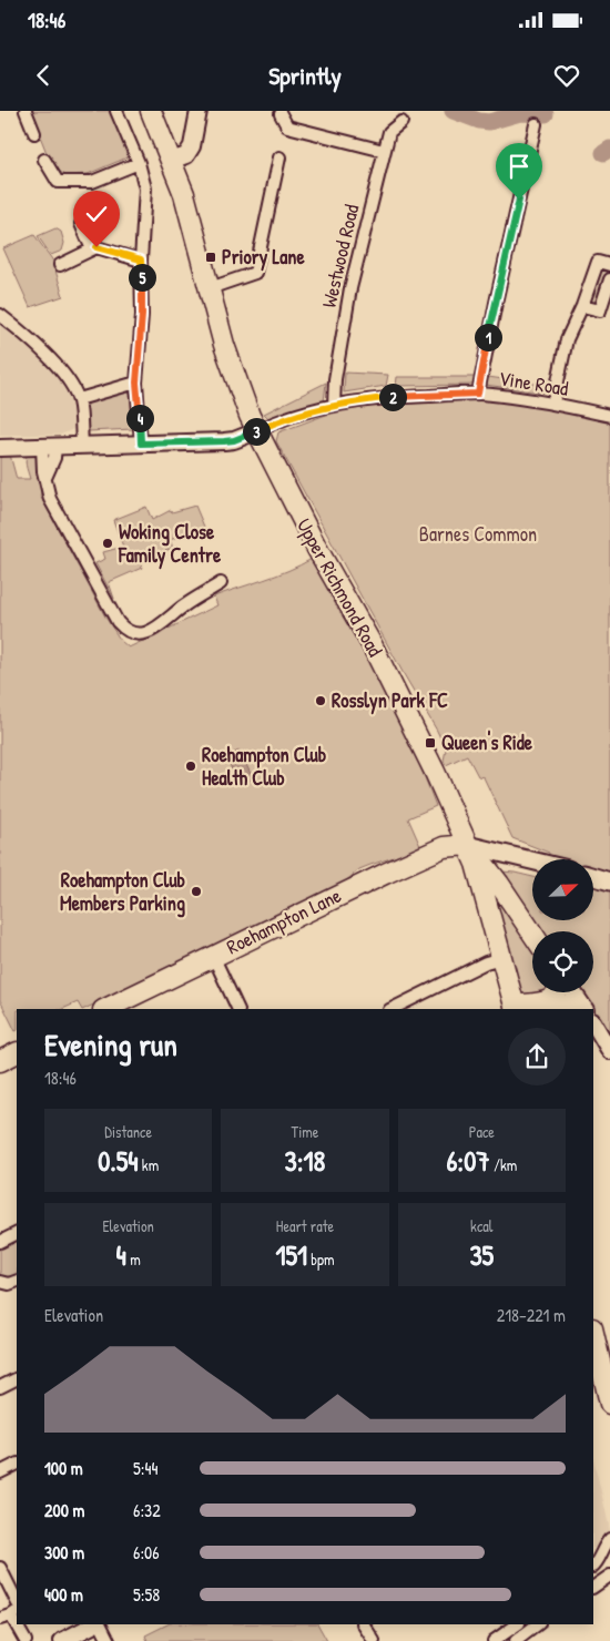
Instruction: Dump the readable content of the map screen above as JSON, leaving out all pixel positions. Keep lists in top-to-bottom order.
{
  "streets": {
    "highway": ["Upper Richmond Road", "Roehampton Lane"],
    "street": ["Westwood Road", "Vine Road"]
  },
  "crossings": [
    ["Westwood Road", "Vine Road"],
    ["Vine Road", "Upper Richmond Road"],
    ["Upper Richmond Road", "Roehampton Lane"]
  ],
  "parks": ["Barnes Common"],
  "places": {
    "transit": ["Priory Lane", "Queen's Ride"],
    "other": [
      "Woking Close Family Centre",
      "Rosslyn Park FC",
      "Roehampton Club Health Club",
      "Roehampton Club Members Parking"
    ]
  },
  "north": "top right",
  "page": {
    "status": "18:46",
    "header": "Sprintly",
    "pins": [
      "5",
      "1",
      "2",
      "4",
      "3"
    ],
    "heading": ["Evening run", "18:46"],
    "stats": [
      ["Distance", "0.54 km"],
      ["Time", "3:18"],
      ["Pace", "6:07 /km"],
      ["Elevation", "4 m"],
      ["Heart rate", "151 bpm"],
      ["kcal", "35"]
    ],
    "chart": ["Elevation", "218–221 m"],
    "list": [
      {
        "name": "100 m",
        "note": "5:44"
      },
      {
        "name": "200 m",
        "note": "6:32"
      },
      {
        "name": "300 m",
        "note": "6:06"
      },
      {
        "name": "400 m",
        "note": "5:58"
      }
    ]
  }
}
